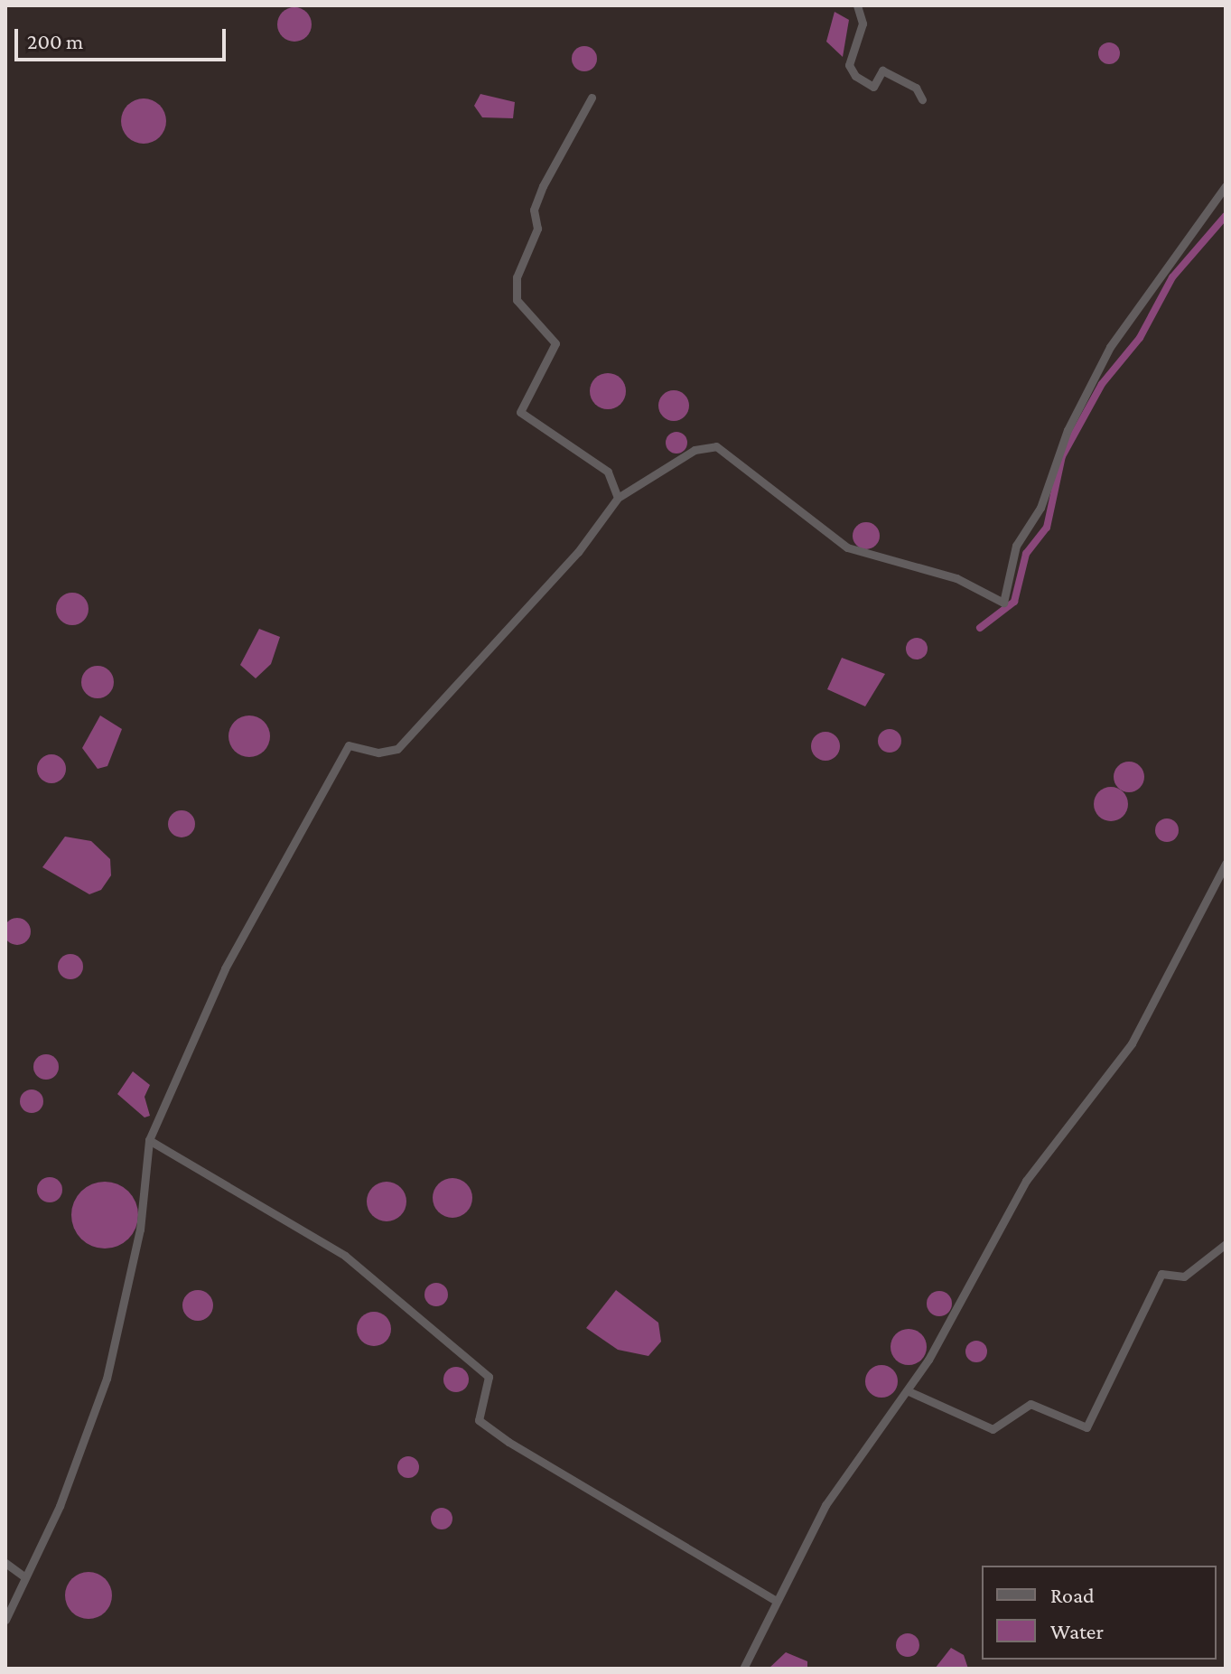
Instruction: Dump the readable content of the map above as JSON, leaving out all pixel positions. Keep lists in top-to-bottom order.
{
  "legend": ["Road", "Water"],
  "scale_bar": "200 m"
}
